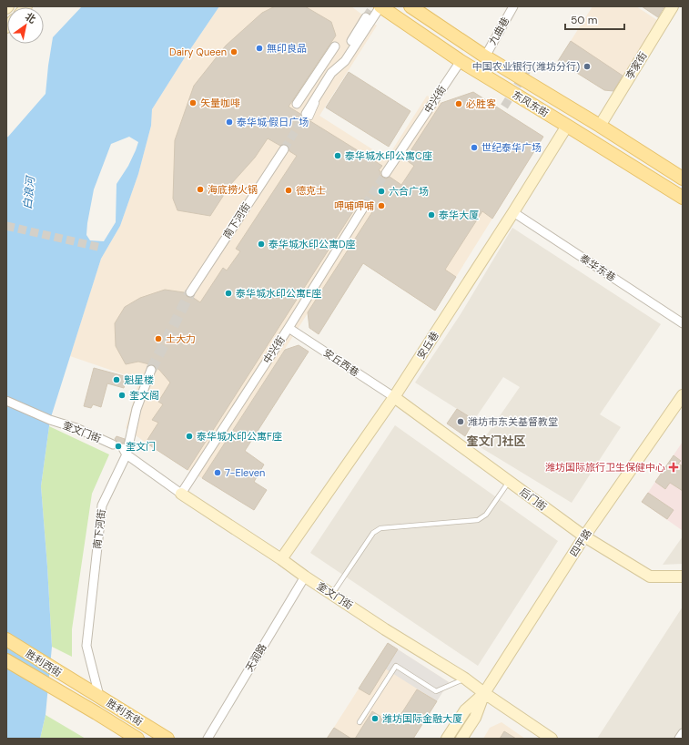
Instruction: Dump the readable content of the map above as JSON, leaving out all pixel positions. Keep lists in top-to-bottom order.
{
  "streets": {
    "main road": ["东风东街", "胜利西街", "胜利东街"],
    "street": [
      "九曲巷",
      "李家街",
      "中兴街",
      "南下河街",
      "泰华东巷",
      "安丘巷",
      "安丘西巷",
      "奎文门街",
      "后门街",
      "四平路",
      "天润路"
    ]
  },
  "crossings": [
    ["九曲巷", "东风东街"],
    ["李家街", "东风东街"],
    ["中兴街", "东风东街"],
    ["中兴街", "安丘西巷"],
    ["中兴街", "奎文门街"],
    ["东风东街", "安丘巷"],
    ["南下河街", "奎文门街"],
    ["南下河街", "胜利东街"],
    ["泰华东巷", "安丘巷"],
    ["安丘巷", "安丘西巷"],
    ["安丘巷", "奎文门街"],
    ["安丘巷", "后门街"],
    ["安丘西巷", "后门街"],
    ["奎文门街", "四平路"],
    ["奎文门街", "天润路"],
    ["后门街", "四平路"],
    ["胜利西街", "胜利东街"]
  ],
  "districts": ["奎文门社区"],
  "water": ["白浪河"],
  "places": {
    "other": [
      "無印良品",
      "Dairy Queen",
      "中国农业银行(潍坊分行)",
      "矢量咖啡",
      "必胜客",
      "泰华城·假日广场",
      "世纪泰华广场",
      "泰华城水印公寓C座",
      "海底捞火锅",
      "德克士",
      "六合广场",
      "呷哺呷哺",
      "泰华大厦",
      "泰华城水印公寓D座",
      "泰华城水印公寓E座",
      "土大力",
      "魁星楼",
      "奎文阁",
      "潍坊市东关基督教堂",
      "泰华城水印公寓F座",
      "奎文门",
      "7-Eleven",
      "潍坊国际金融大厦"
    ],
    "health": ["潍坊国际旅行卫生保健中心"]
  },
  "scale_bar": "50 m",
  "north": "top right"
}
